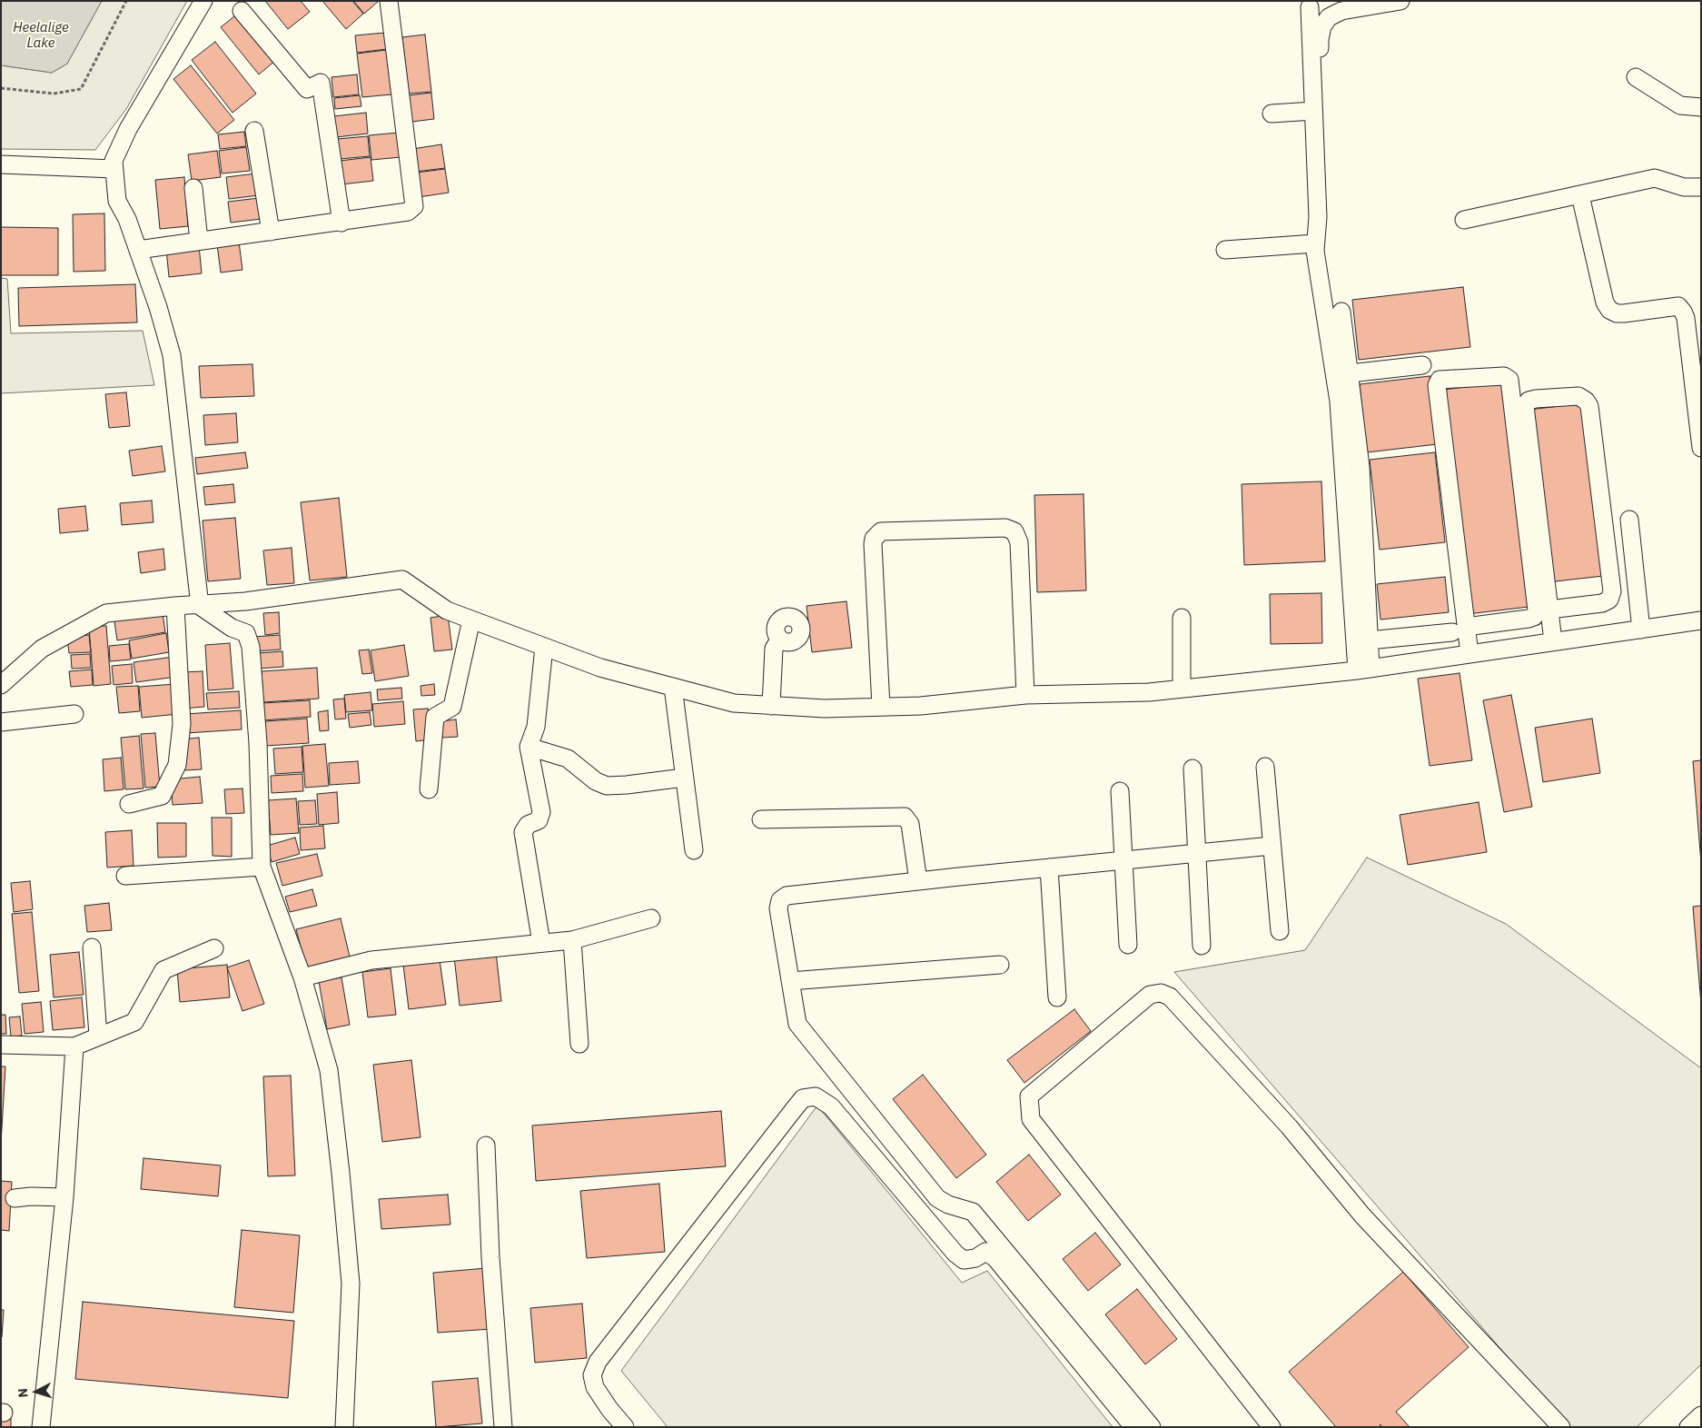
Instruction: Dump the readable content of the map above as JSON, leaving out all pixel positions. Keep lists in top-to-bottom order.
{
  "water": ["Heelalige Lake"],
  "north": "left"
}
